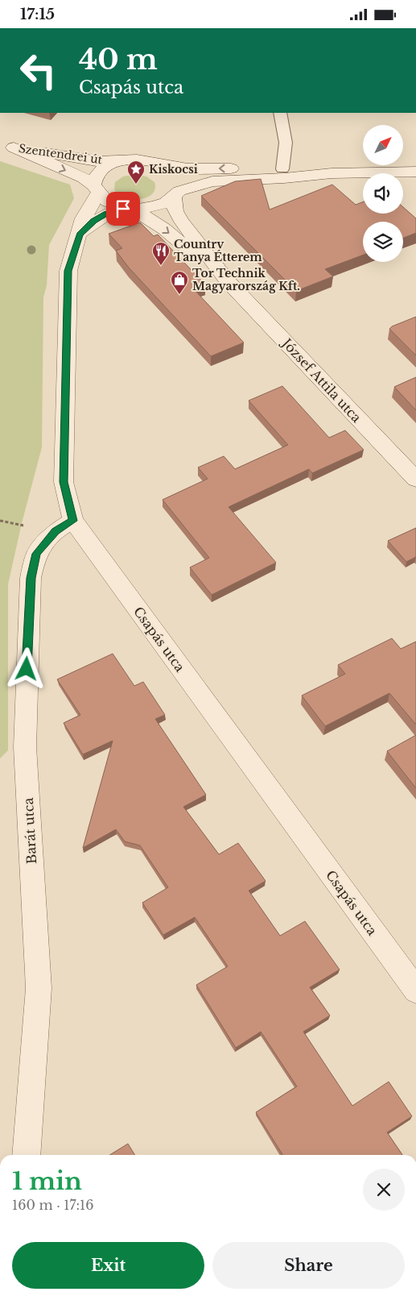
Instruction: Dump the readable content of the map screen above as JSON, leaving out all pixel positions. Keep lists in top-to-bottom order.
{
  "streets": {
    "main road": [
      "Szentendrei út",
      "József Attila utca",
      "Csapás utca",
      "Barát utca"
    ]
  },
  "crossings": [
    ["Szentendrei út", "Csapás utca"],
    ["Csapás utca", "Barát utca"]
  ],
  "places": {
    "place": ["Kiskocsi"],
    "restaurant": ["Country Tanya Étterem"],
    "shop": ["Tor Technik Magyarország Kft."]
  },
  "north": "top right",
  "page": {
    "status": "17:15",
    "turn": ["40 m", "Csapás utca"],
    "heading": ["1 min", "160 m · 17:16"],
    "buttons": ["Exit", "Share"]
  }
}
